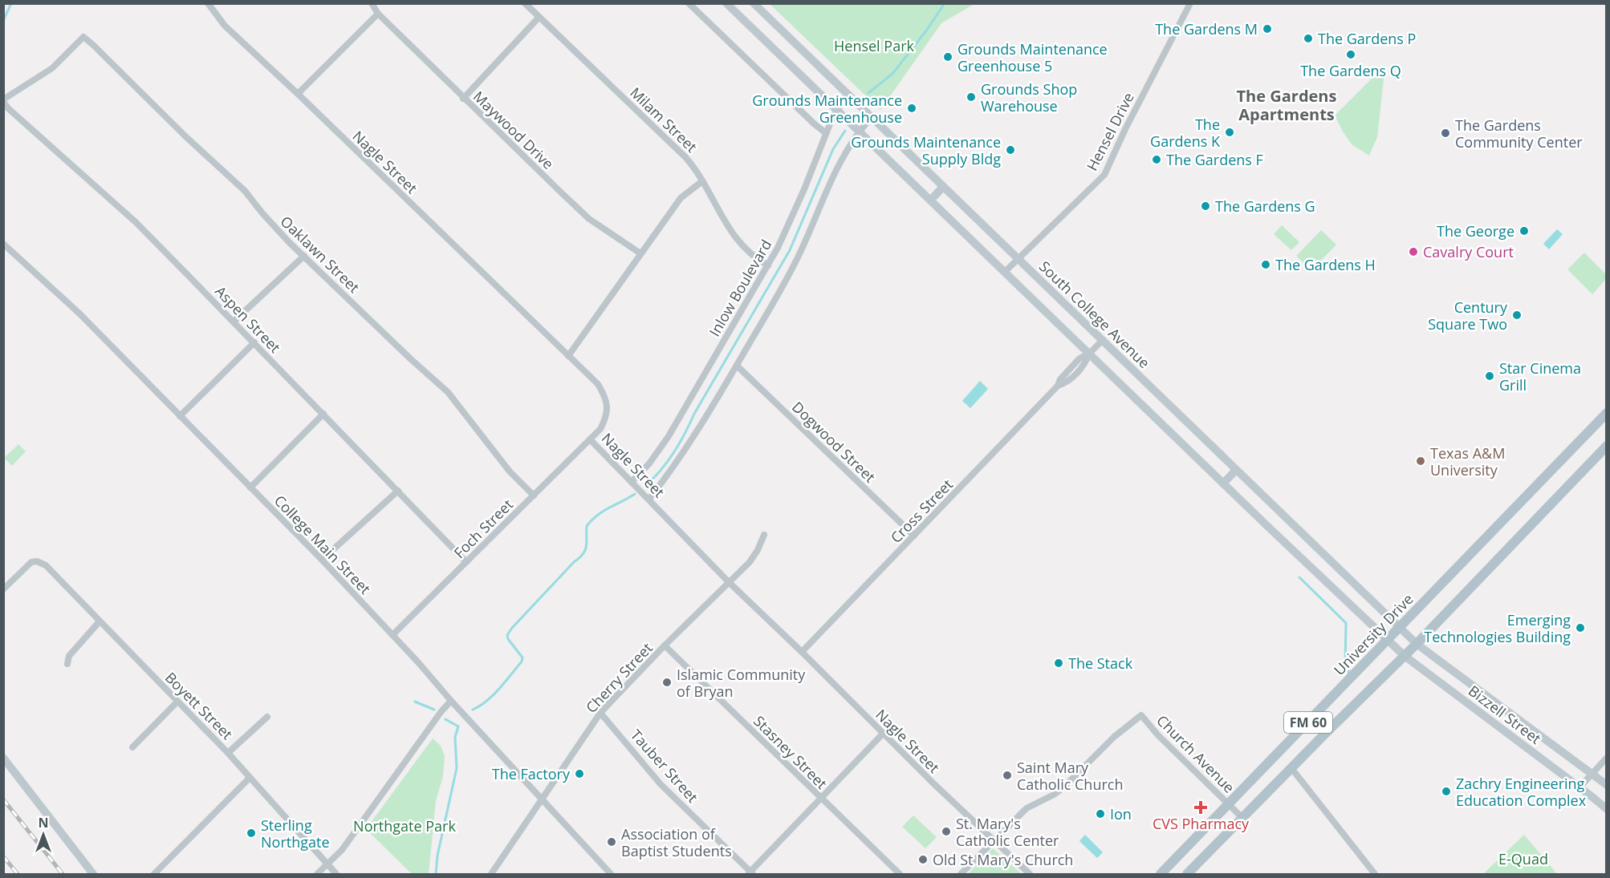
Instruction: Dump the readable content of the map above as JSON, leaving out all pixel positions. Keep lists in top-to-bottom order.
{
  "streets": {
    "main road": [
      "South College Avenue",
      "University Drive",
      "Bizzell Street",
      "FM 60"
    ],
    "street": [
      "Milam Street",
      "Maywood Drive",
      "Hensel Drive",
      "Nagle Street",
      "Oaklawn Street",
      "Inlow Boulevard",
      "Aspen Street",
      "Dogwood Street",
      "Cross Street",
      "Foch Street",
      "College Main Street",
      "Cherry Street",
      "Boyett Street",
      "Stasney Street",
      "Church Avenue",
      "Tauber Street"
    ]
  },
  "crossings": [
    ["Milam Street", "Inlow Boulevard"],
    ["Hensel Drive", "South College Avenue"],
    ["Nagle Street", "Inlow Boulevard"],
    ["Nagle Street", "Cross Street"],
    ["Nagle Street", "Foch Street"],
    ["Nagle Street", "Cherry Street"],
    ["Nagle Street", "Church Avenue"],
    ["Oaklawn Street", "Aspen Street"],
    ["Oaklawn Street", "Foch Street"],
    ["Inlow Boulevard", "South College Avenue"],
    ["South College Avenue", "Cross Street"],
    ["South College Avenue", "University Drive"],
    ["South College Avenue", "Bizzell Street"],
    ["South College Avenue", "FM 60"],
    ["Aspen Street", "Foch Street"],
    ["Dogwood Street", "Cross Street"],
    ["Foch Street", "College Main Street"],
    ["College Main Street", "Cherry Street"],
    ["University Drive", "Bizzell Street"],
    ["University Drive", "Church Avenue"],
    ["Cherry Street", "Stasney Street"],
    ["Cherry Street", "Tauber Street"],
    ["Bizzell Street", "FM 60"],
    ["FM 60", "Church Avenue"]
  ],
  "districts": ["The Gardens Apartments"],
  "parks": ["Hensel Park", "Northgate Park", "E-Quad"],
  "places": {
    "other": [
      "The Gardens M",
      "The Gardens P",
      "The Gardens Q",
      "Grounds Maintenance Greenhouse 5",
      "Grounds Shop Warehouse",
      "Grounds Maintenance Greenhouse",
      "The Gardens K",
      "The Gardens Community Center",
      "Grounds Maintenance Supply Bldg",
      "The Gardens F",
      "The Gardens G",
      "The George",
      "Cavalry Court",
      "The Gardens H",
      "Century Square Two",
      "Star Cinema Grill",
      "Texas A&M University",
      "Emerging Technologies Building",
      "The Stack",
      "Islamic Community of Bryan",
      "The Factory",
      "Saint Mary Catholic Church",
      "Zachry Engineering Education Complex",
      "Ion",
      "St. Mary's Catholic Center",
      "Sterling Northgate",
      "Association of Baptist Students",
      "Old St Mary's Church"
    ],
    "health": ["CVS Pharmacy"]
  },
  "north": "top"
}
